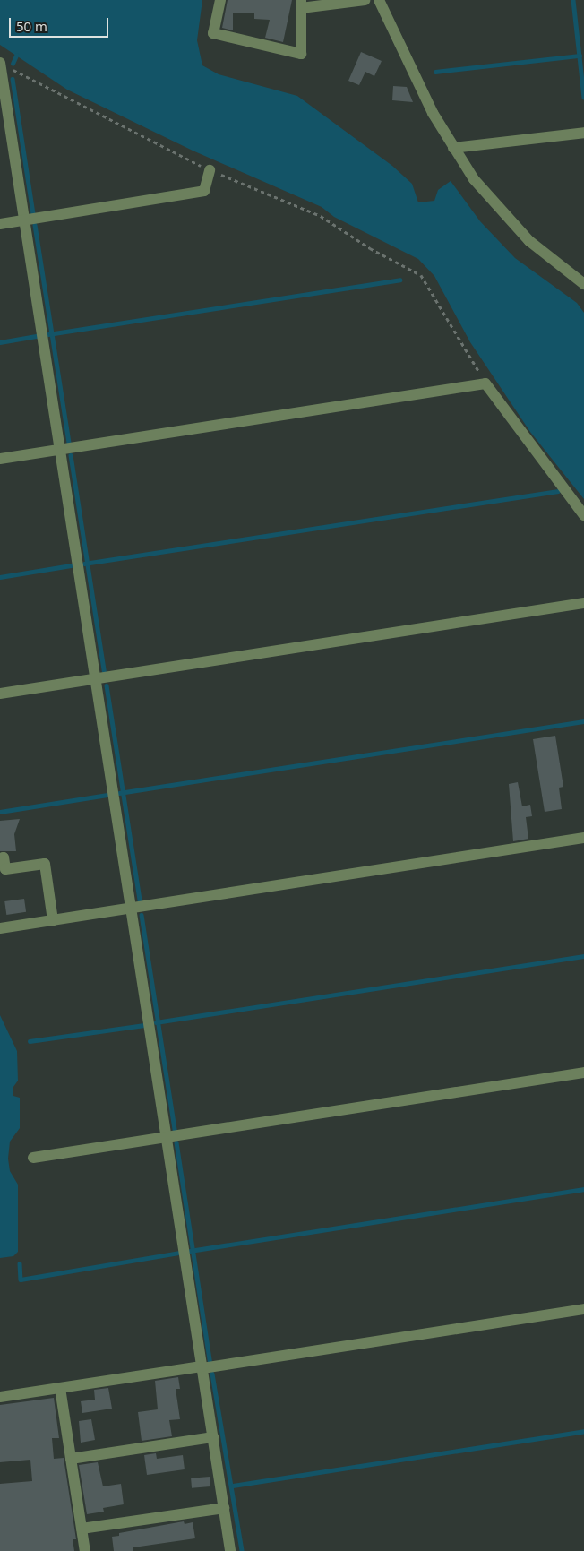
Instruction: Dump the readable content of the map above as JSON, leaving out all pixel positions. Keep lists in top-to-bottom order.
{
  "scale_bar": "50 m"
}
